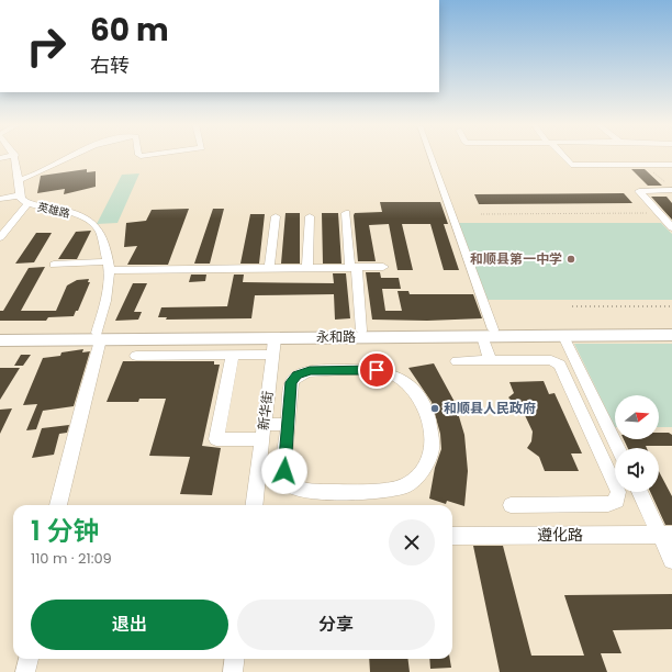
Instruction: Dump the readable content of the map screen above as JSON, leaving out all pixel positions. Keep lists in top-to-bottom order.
{
  "streets": {
    "main road": ["永和路"],
    "street": ["英雄路", "新华街", "遵化路"]
  },
  "crossings": [
    ["英雄路", "永和路"],
    ["永和路", "新华街"]
  ],
  "places": ["和顺县第一中学", "和顺县人民政府"],
  "north": "right",
  "page": {
    "turn": ["60 m", "右转"],
    "heading": ["1 分钟", "110 m · 21:09"],
    "buttons": ["退出", "分享"]
  }
}
